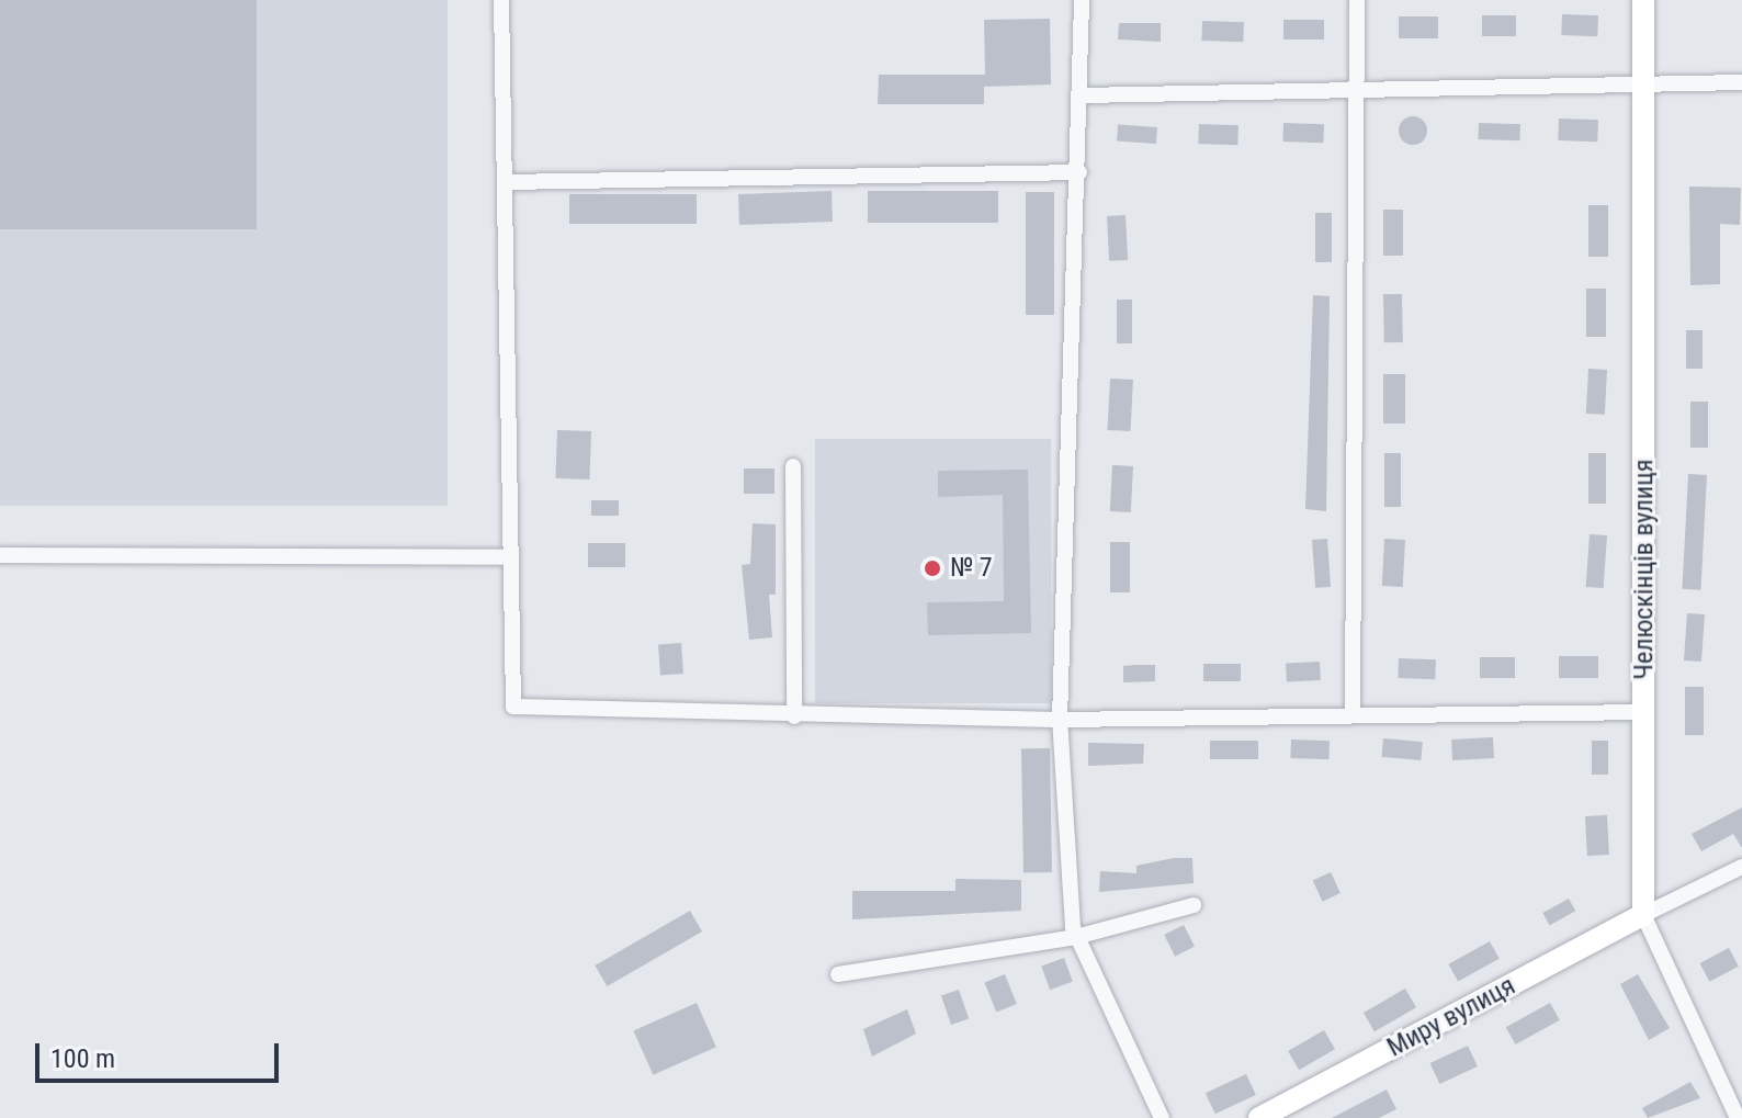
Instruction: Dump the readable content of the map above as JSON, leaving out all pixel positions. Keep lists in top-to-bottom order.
{
  "streets": {
    "main road": ["Челюскінців вулиця", "Миру вулиця"]
  },
  "crossings": [
    ["Челюскінців вулиця", "Миру вулиця"]
  ],
  "places": ["№ 7"],
  "scale_bar": "100 m"
}
